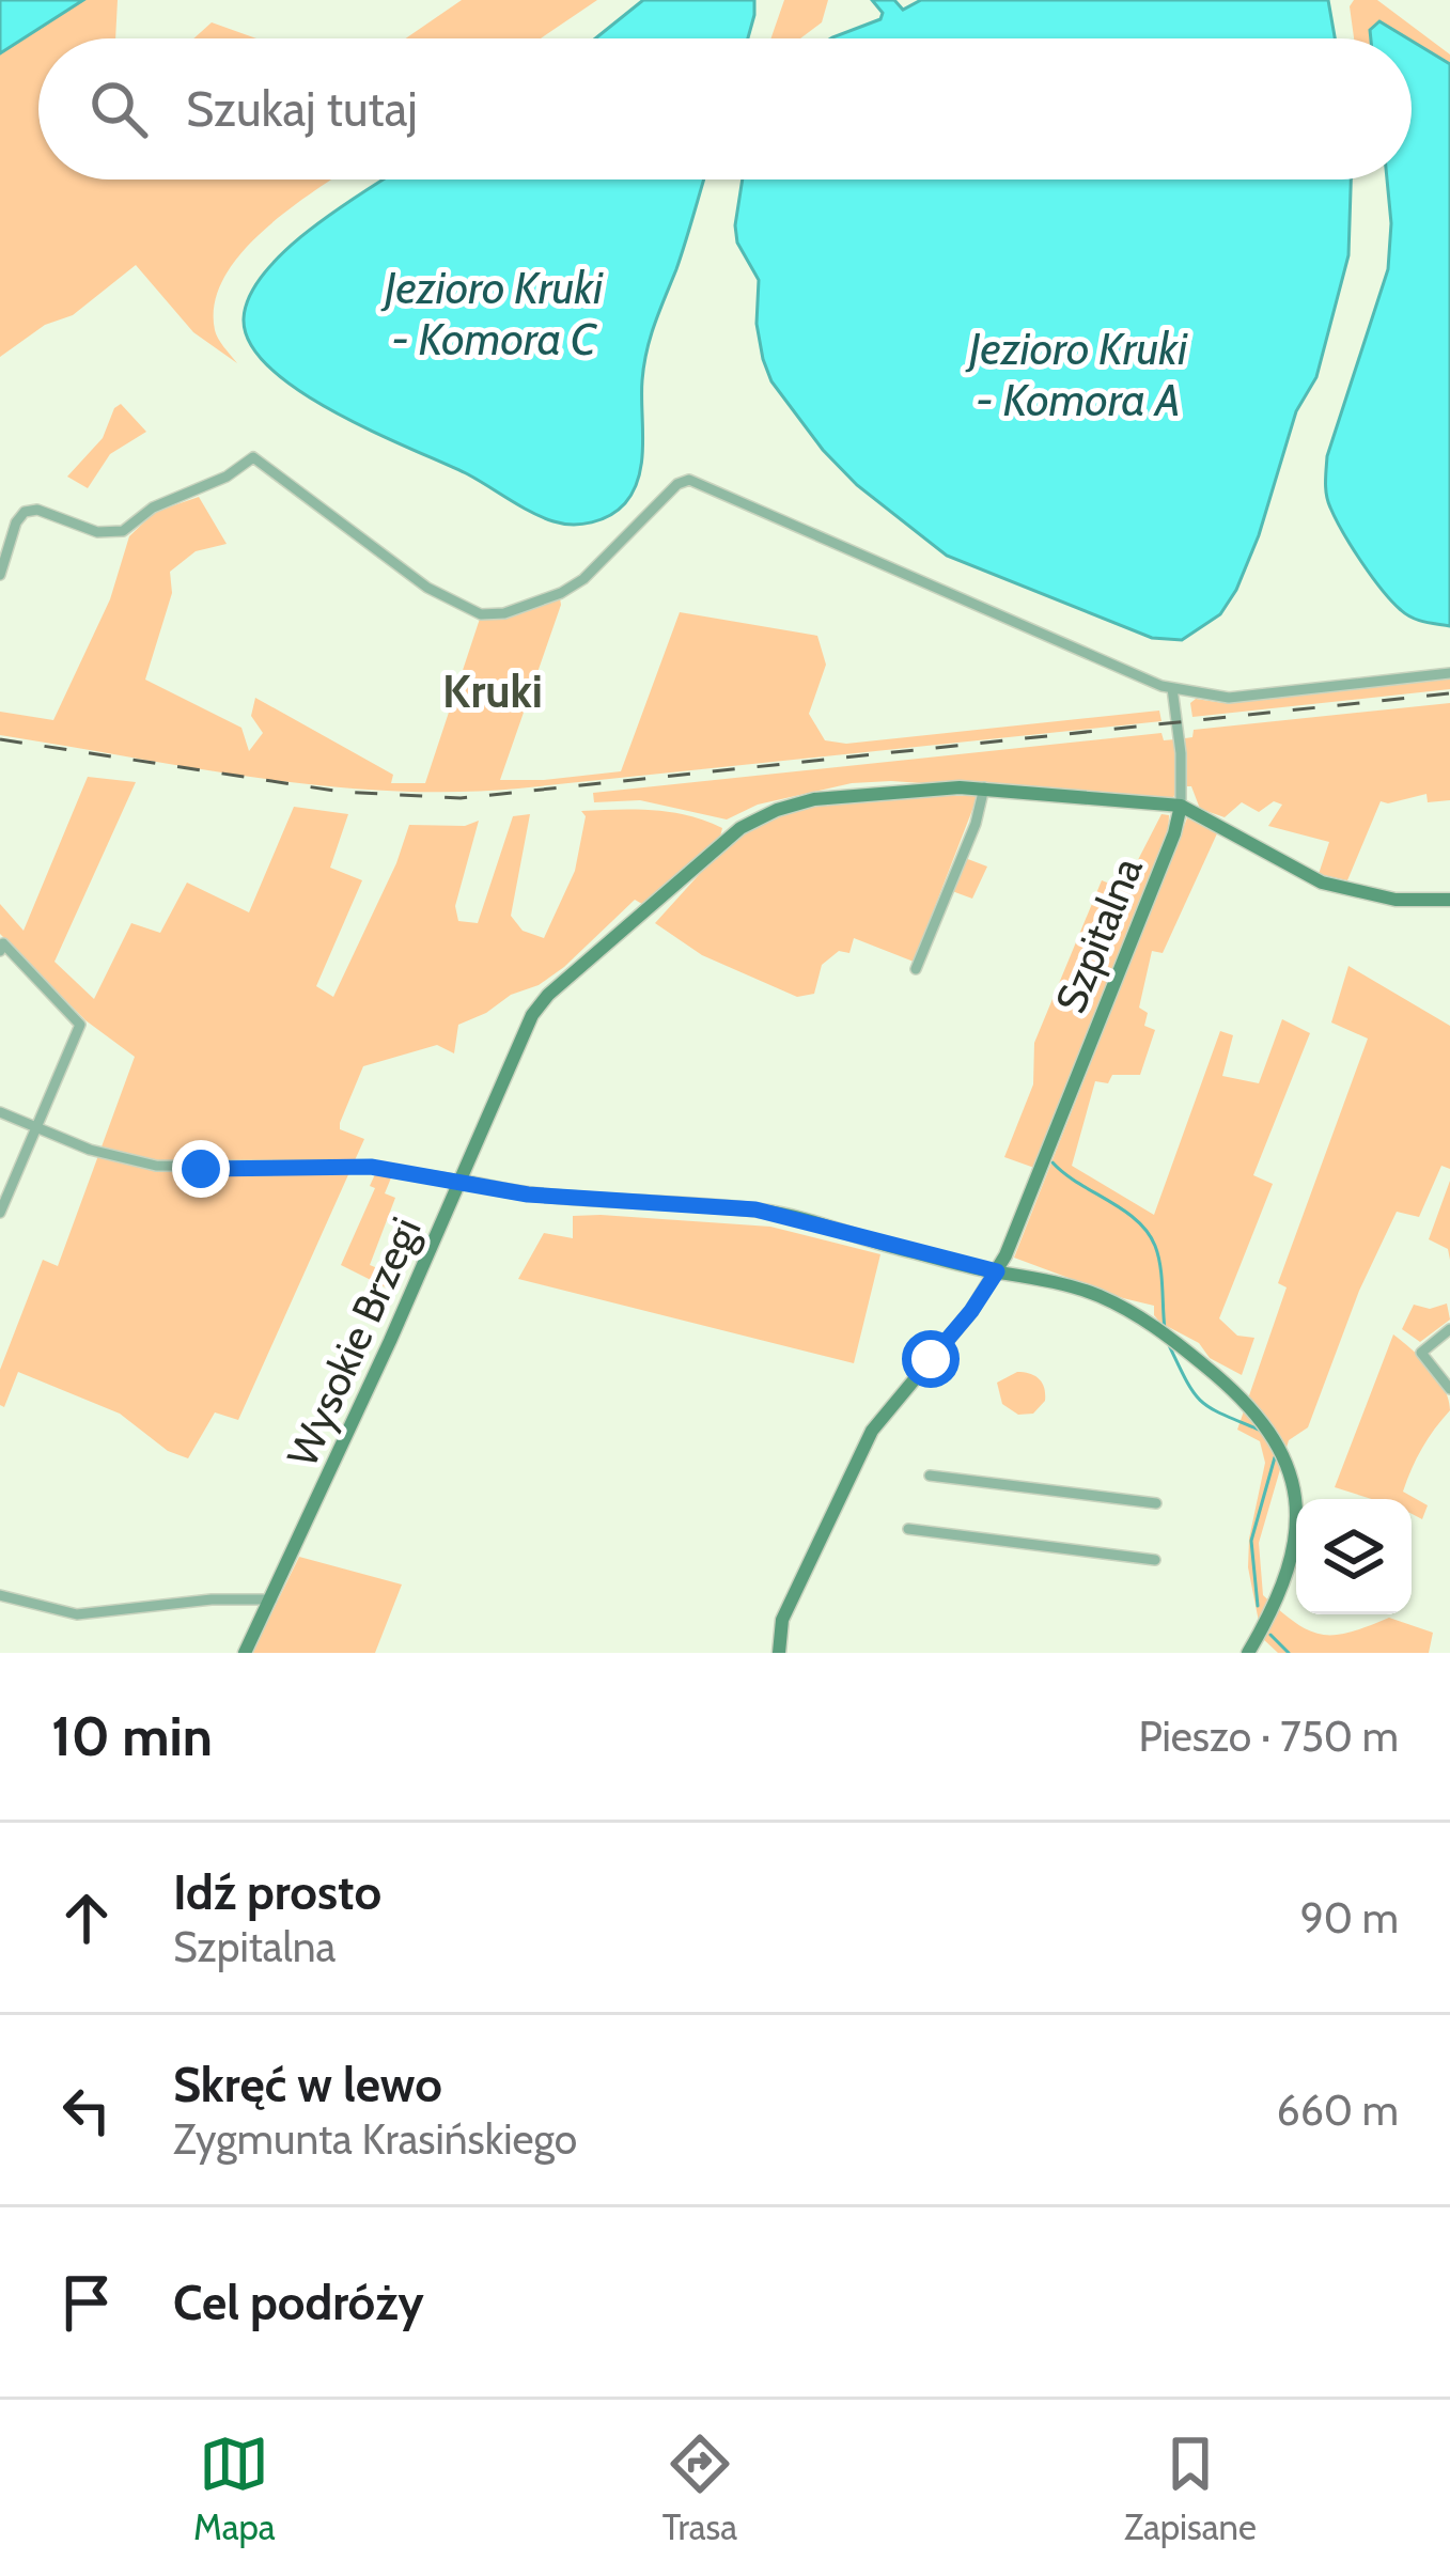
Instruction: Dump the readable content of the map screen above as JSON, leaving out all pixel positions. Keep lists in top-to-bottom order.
{
  "streets": {
    "street": ["Szpitalna", "Wysokie Brzegi"]
  },
  "crossings": [
    ["Szpitalna", "Wysokie Brzegi"]
  ],
  "districts": ["Kruki"],
  "water": ["Jezioro Kruki - Komora C", "Jezioro Kruki - Komora A"],
  "page": {
    "search": "Szukaj tutaj",
    "heading": ["10 min", "Pieszo · 750 m"],
    "list": [
      ["Idź prosto", "Szpitalna", "90 m"],
      ["Skręć w lewo", "Zygmunta Krasińskiego", "660 m"],
      "Cel podróży"
    ],
    "nav": ["Mapa", "Trasa", "Zapisane"]
  }
}
